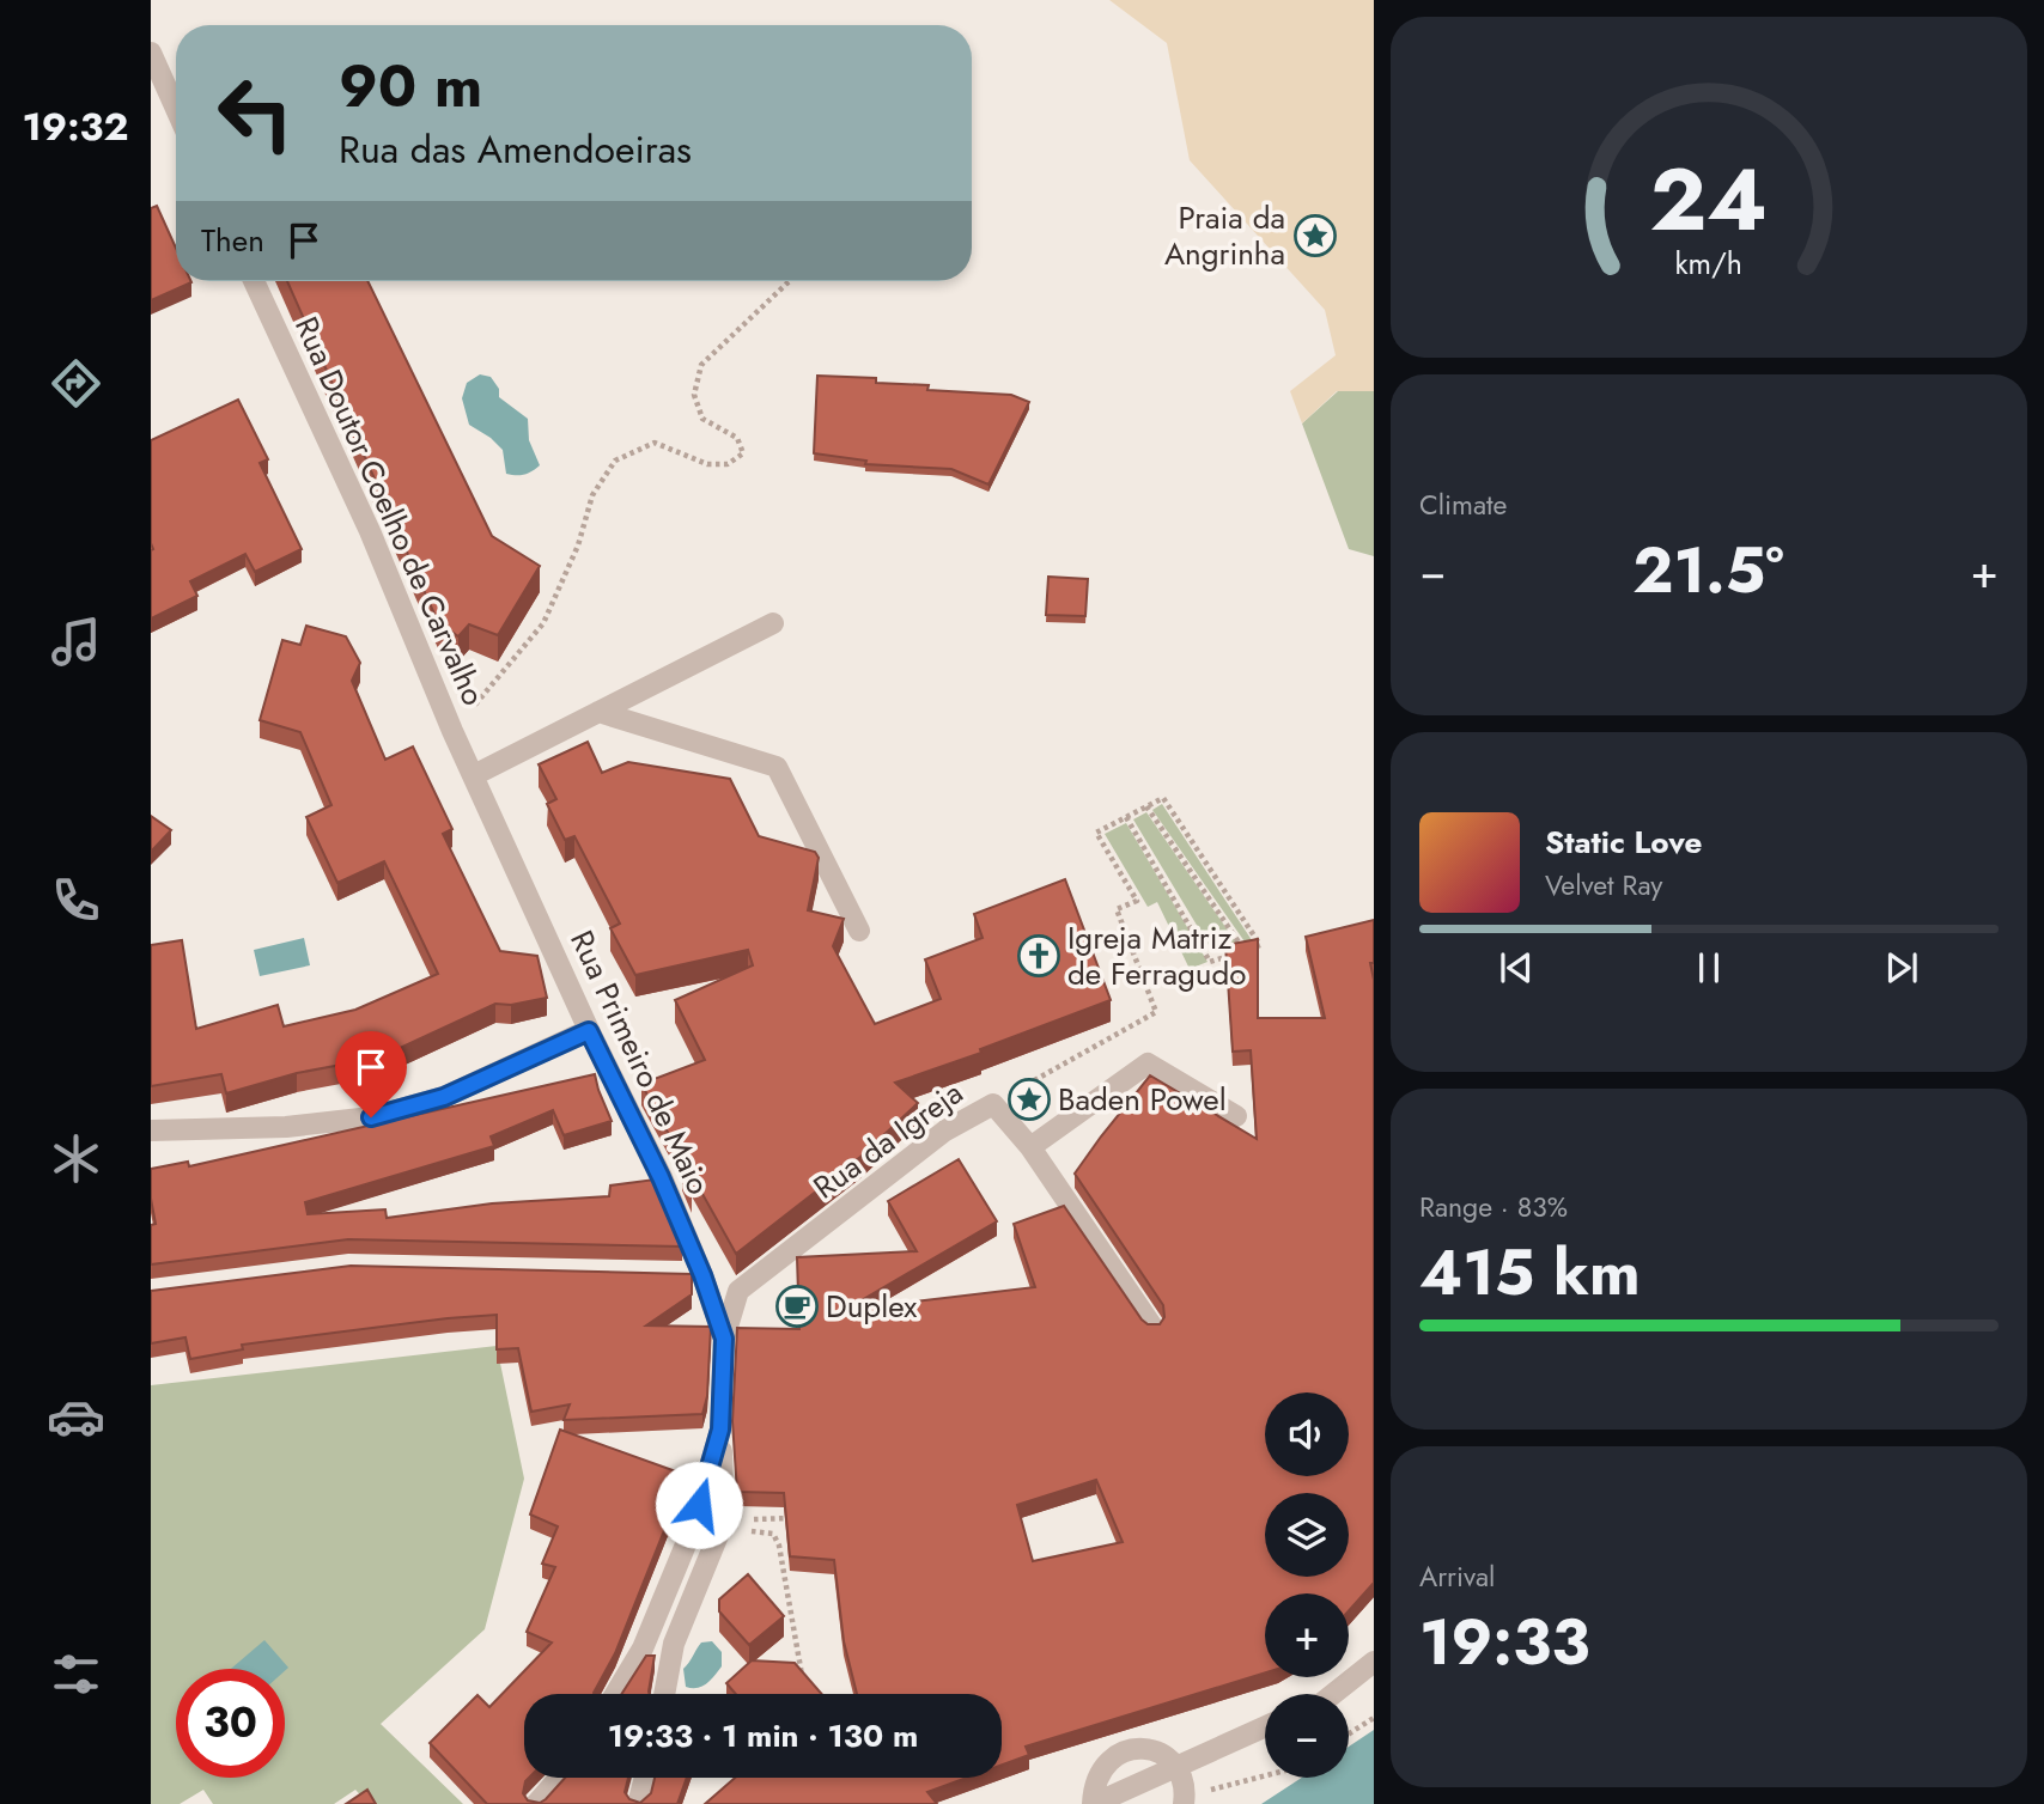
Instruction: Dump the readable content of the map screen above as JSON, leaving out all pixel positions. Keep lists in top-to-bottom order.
{
  "streets": {
    "street": ["Rua Doutor Coelho de Carvalho", "Rua Primeiro de Maio", "Rua da Igreja"]
  },
  "crossings": [
    ["Rua Doutor Coelho de Carvalho", "Rua Primeiro de Maio"],
    ["Rua Primeiro de Maio", "Rua da Igreja"]
  ],
  "places": {
    "place": ["Praia da Angrinha", "Baden Powel"],
    "church": ["Igreja Matriz de Ferragudo"],
    "cafe": ["Duplex"]
  },
  "page": {
    "tabs": "19:32",
    "turn": ["90 m", "Rua das Amendoeiras"],
    "then": "Then",
    "tile": [
      "Climate",
      ["Range · 83%", "415 km"],
      ["Arrival", "19:33"]
    ],
    "heat": ["−", "21.5°", "+"],
    "song": ["Static Love", "Velvet Ray"],
    "map_buttons": ["+", "−"],
    "limit": "30",
    "trip": "19:33 · 1 min · 130 m",
    "gauge": ["24", "km/h"]
  }
}
